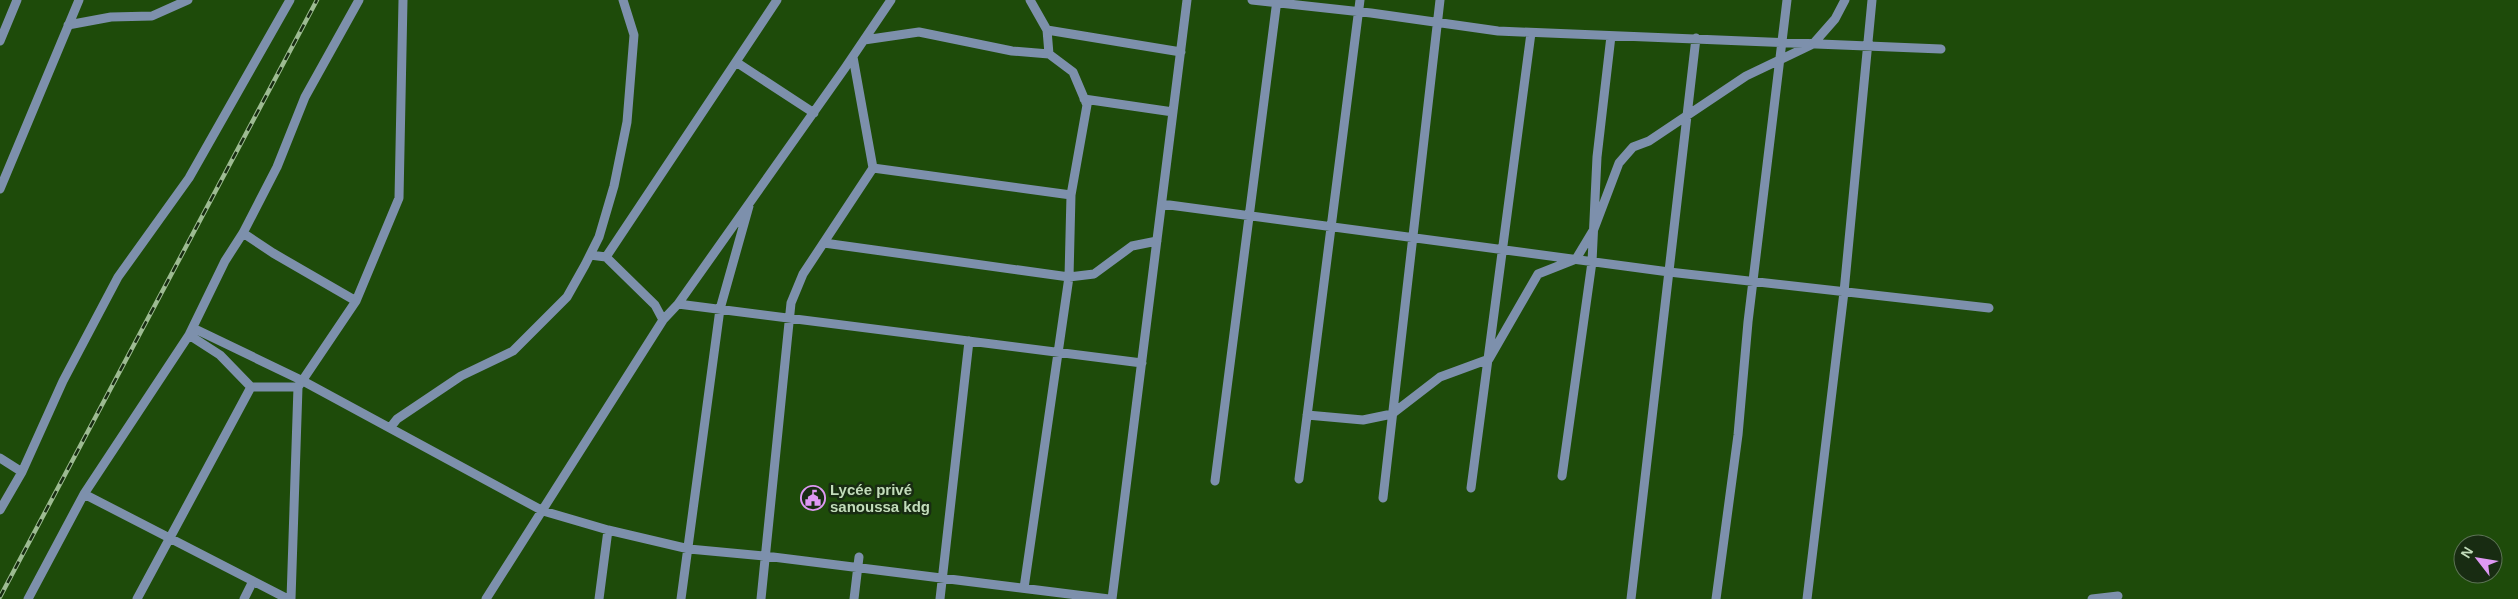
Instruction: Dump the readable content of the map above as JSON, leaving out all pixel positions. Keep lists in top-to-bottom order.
{
  "places": {
    "public building": ["Lycée privé sanoussa kdg"]
  },
  "north": "top left"
}
